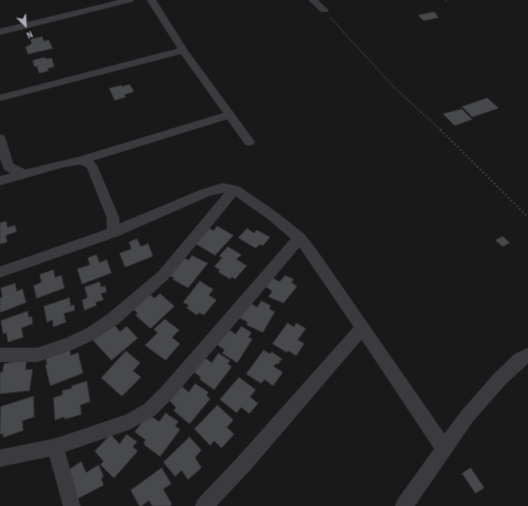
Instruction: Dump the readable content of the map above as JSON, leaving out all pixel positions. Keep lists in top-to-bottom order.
{
  "north": "bottom right"
}
